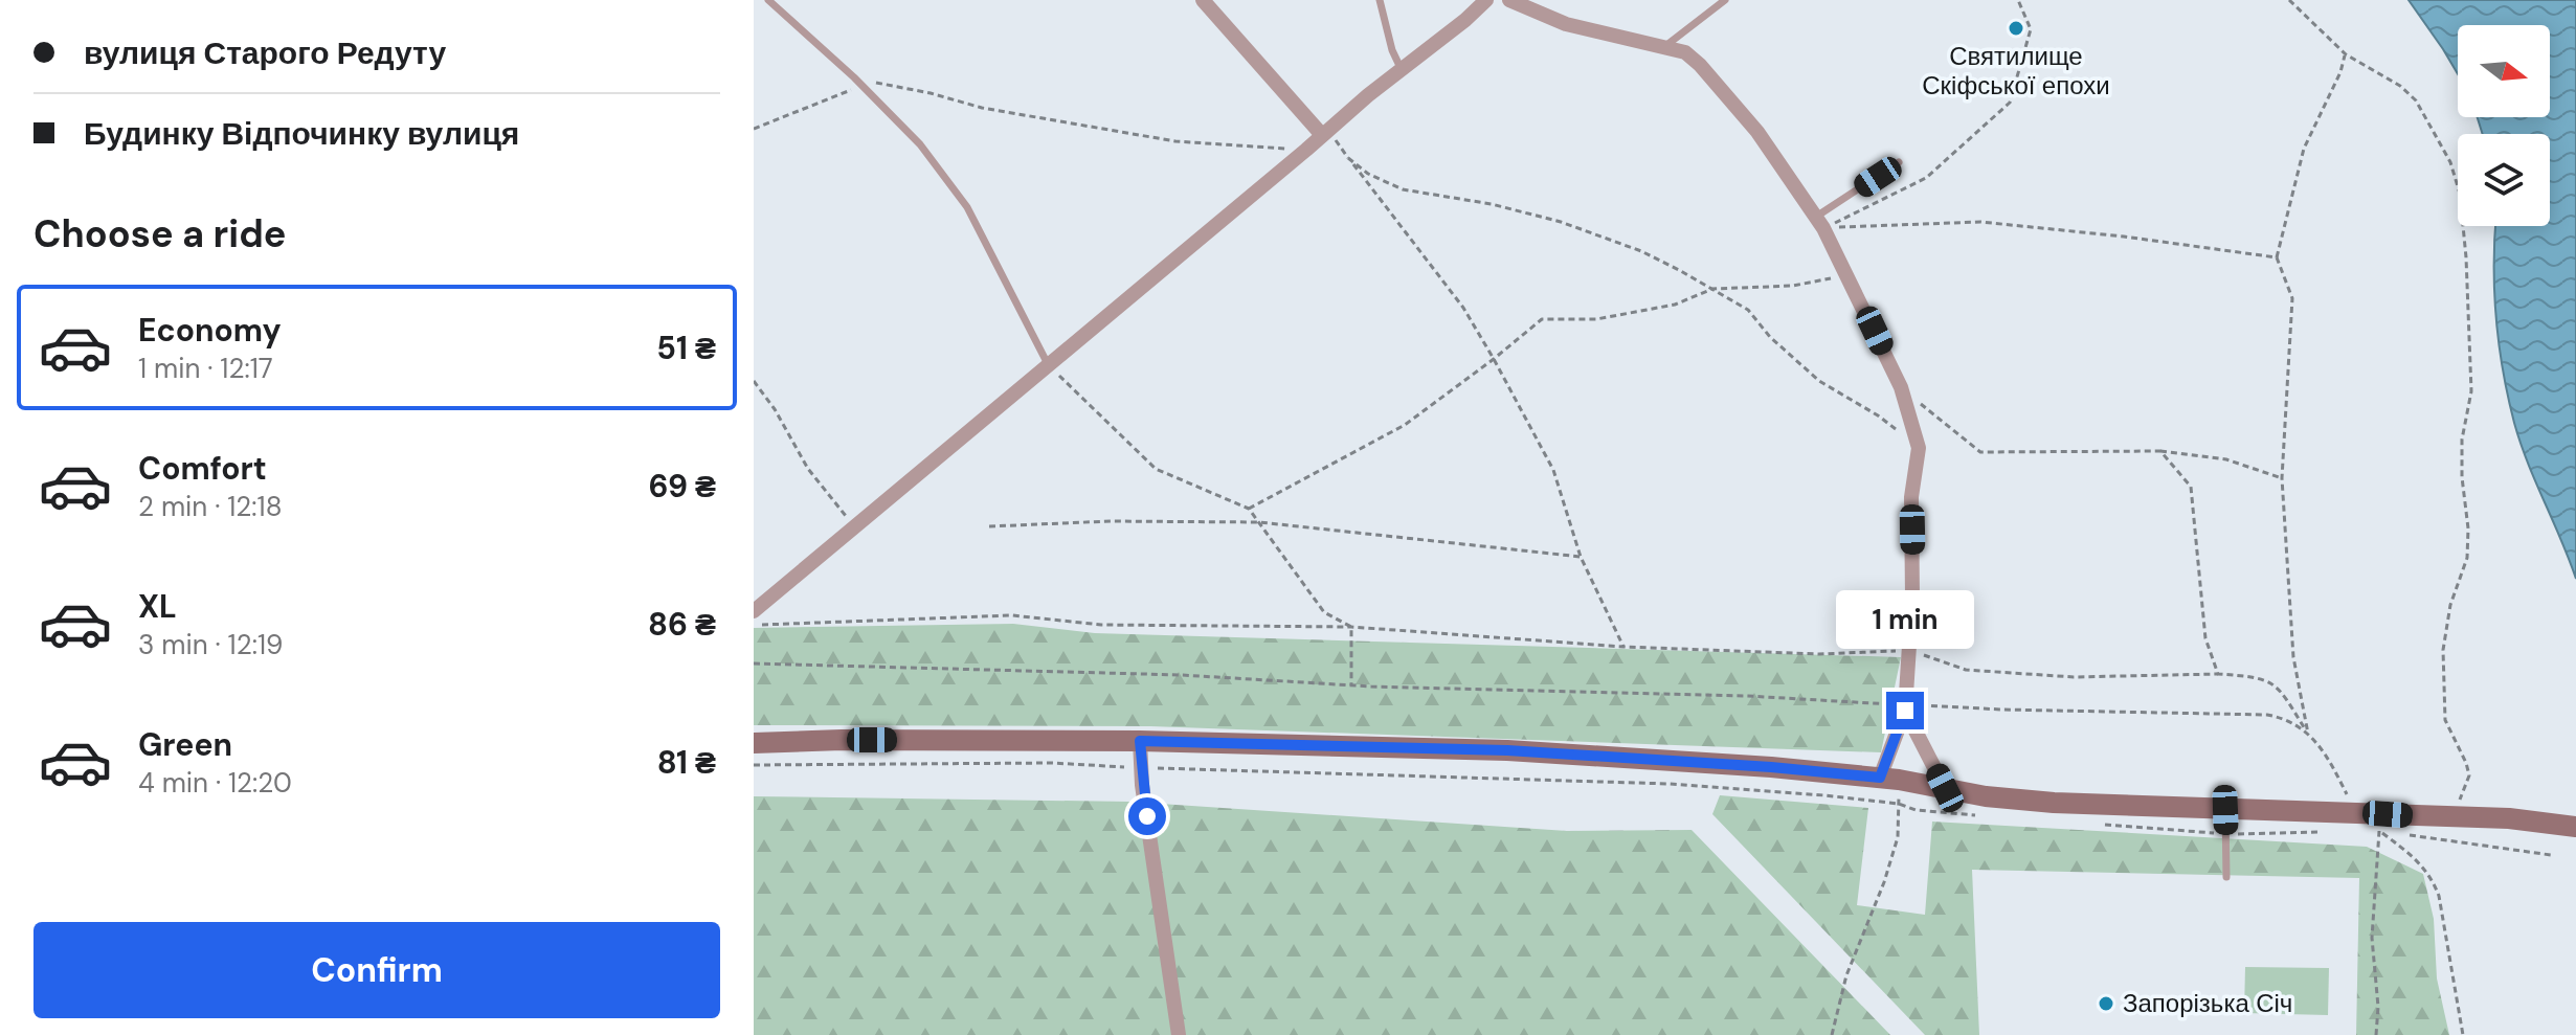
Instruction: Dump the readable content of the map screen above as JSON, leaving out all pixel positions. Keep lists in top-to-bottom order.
{
  "places": ["Святилище Скіфської епохи", "Запорізька Січ"],
  "north": "right",
  "page": {
    "banner": ["вулиця Старого Редуту", "Будинку Відпочинку вулиця"],
    "heading": "Choose a ride",
    "list": [
      {
        "name": "Economy",
        "note": "1 min · 12:17",
        "value": "51 ₴"
      },
      {
        "name": "Comfort",
        "note": "2 min · 12:18",
        "value": "69 ₴"
      },
      {
        "name": "XL",
        "note": "3 min · 12:19",
        "value": "86 ₴"
      },
      {
        "name": "Green",
        "note": "4 min · 12:20",
        "value": "81 ₴"
      }
    ],
    "bubble": "1 min",
    "buttons": "Confirm"
  }
}
